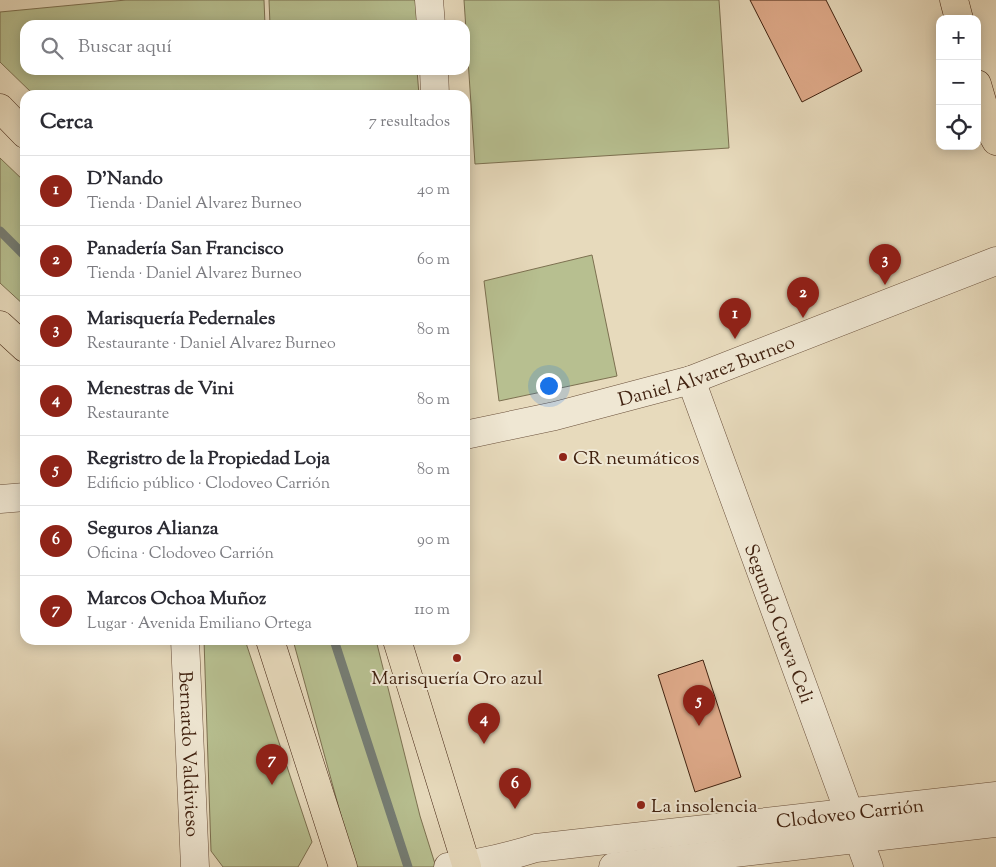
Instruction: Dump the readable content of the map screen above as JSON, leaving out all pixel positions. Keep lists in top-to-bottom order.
{
  "streets": {
    "street": [
      "Daniel Alvarez Burneo",
      "Segundo Cueva Celi",
      "Bernardo Valdivieso",
      "Clodoveo Carrión"
    ]
  },
  "crossings": [
    ["Daniel Alvarez Burneo", "Segundo Cueva Celi"],
    ["Segundo Cueva Celi", "Clodoveo Carrión"]
  ],
  "places": ["CR neumáticos", "Marisquería Oro azul", "La insolencia"],
  "page": {
    "map_buttons": ["+", "−"],
    "search": "Buscar aquí",
    "heading": ["Cerca", "7 resultados"],
    "list": [
      {
        "mark": "1",
        "name": "D'Nando",
        "note": "Tienda · Daniel Alvarez Burneo",
        "value": "40 m"
      },
      {
        "mark": "2",
        "name": "Panadería San Francisco",
        "note": "Tienda · Daniel Alvarez Burneo",
        "value": "60 m"
      },
      {
        "mark": "3",
        "name": "Marisquería Pedernales",
        "note": "Restaurante · Daniel Alvarez Burneo",
        "value": "80 m"
      },
      {
        "mark": "4",
        "name": "Menestras de Vini",
        "note": "Restaurante",
        "value": "80 m"
      },
      {
        "mark": "5",
        "name": "Regristro de la Propiedad Loja",
        "note": "Edificio público · Clodoveo Carrión",
        "value": "80 m"
      },
      {
        "mark": "6",
        "name": "Seguros Alianza",
        "note": "Oficina · Clodoveo Carrión",
        "value": "90 m"
      },
      {
        "mark": "7",
        "name": "Marcos Ochoa Muñoz",
        "note": "Lugar · Avenida Emiliano Ortega",
        "value": "110 m"
      }
    ],
    "pins": [
      "3",
      "2",
      "1",
      "5",
      "4",
      "7",
      "6"
    ]
  }
}
